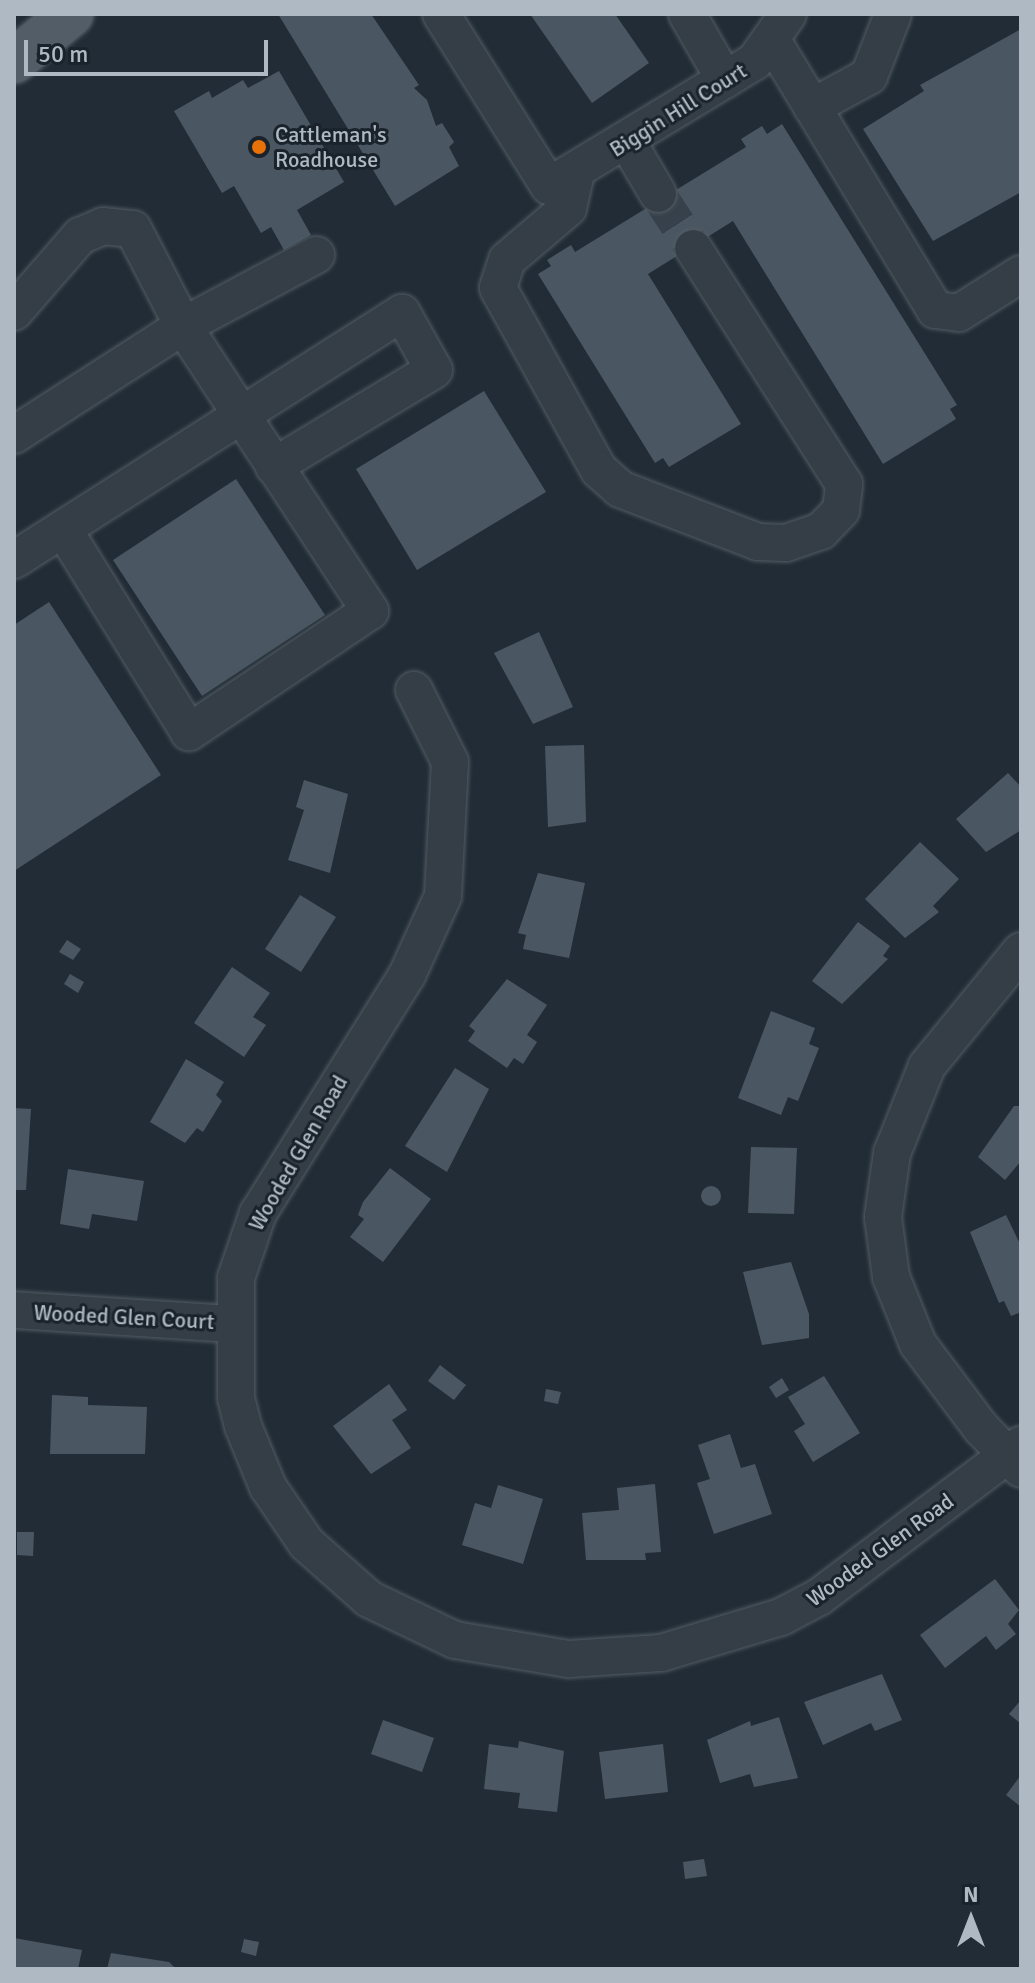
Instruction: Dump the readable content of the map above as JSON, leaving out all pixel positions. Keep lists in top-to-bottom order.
{
  "streets": {
    "street": ["Biggin Hill Court", "Wooded Glen Road", "Wooded Glen Court"]
  },
  "crossings": [
    ["Wooded Glen Road", "Wooded Glen Court"]
  ],
  "places": ["Cattleman's Roadhouse"],
  "scale_bar": "50 m",
  "north": "top"
}
